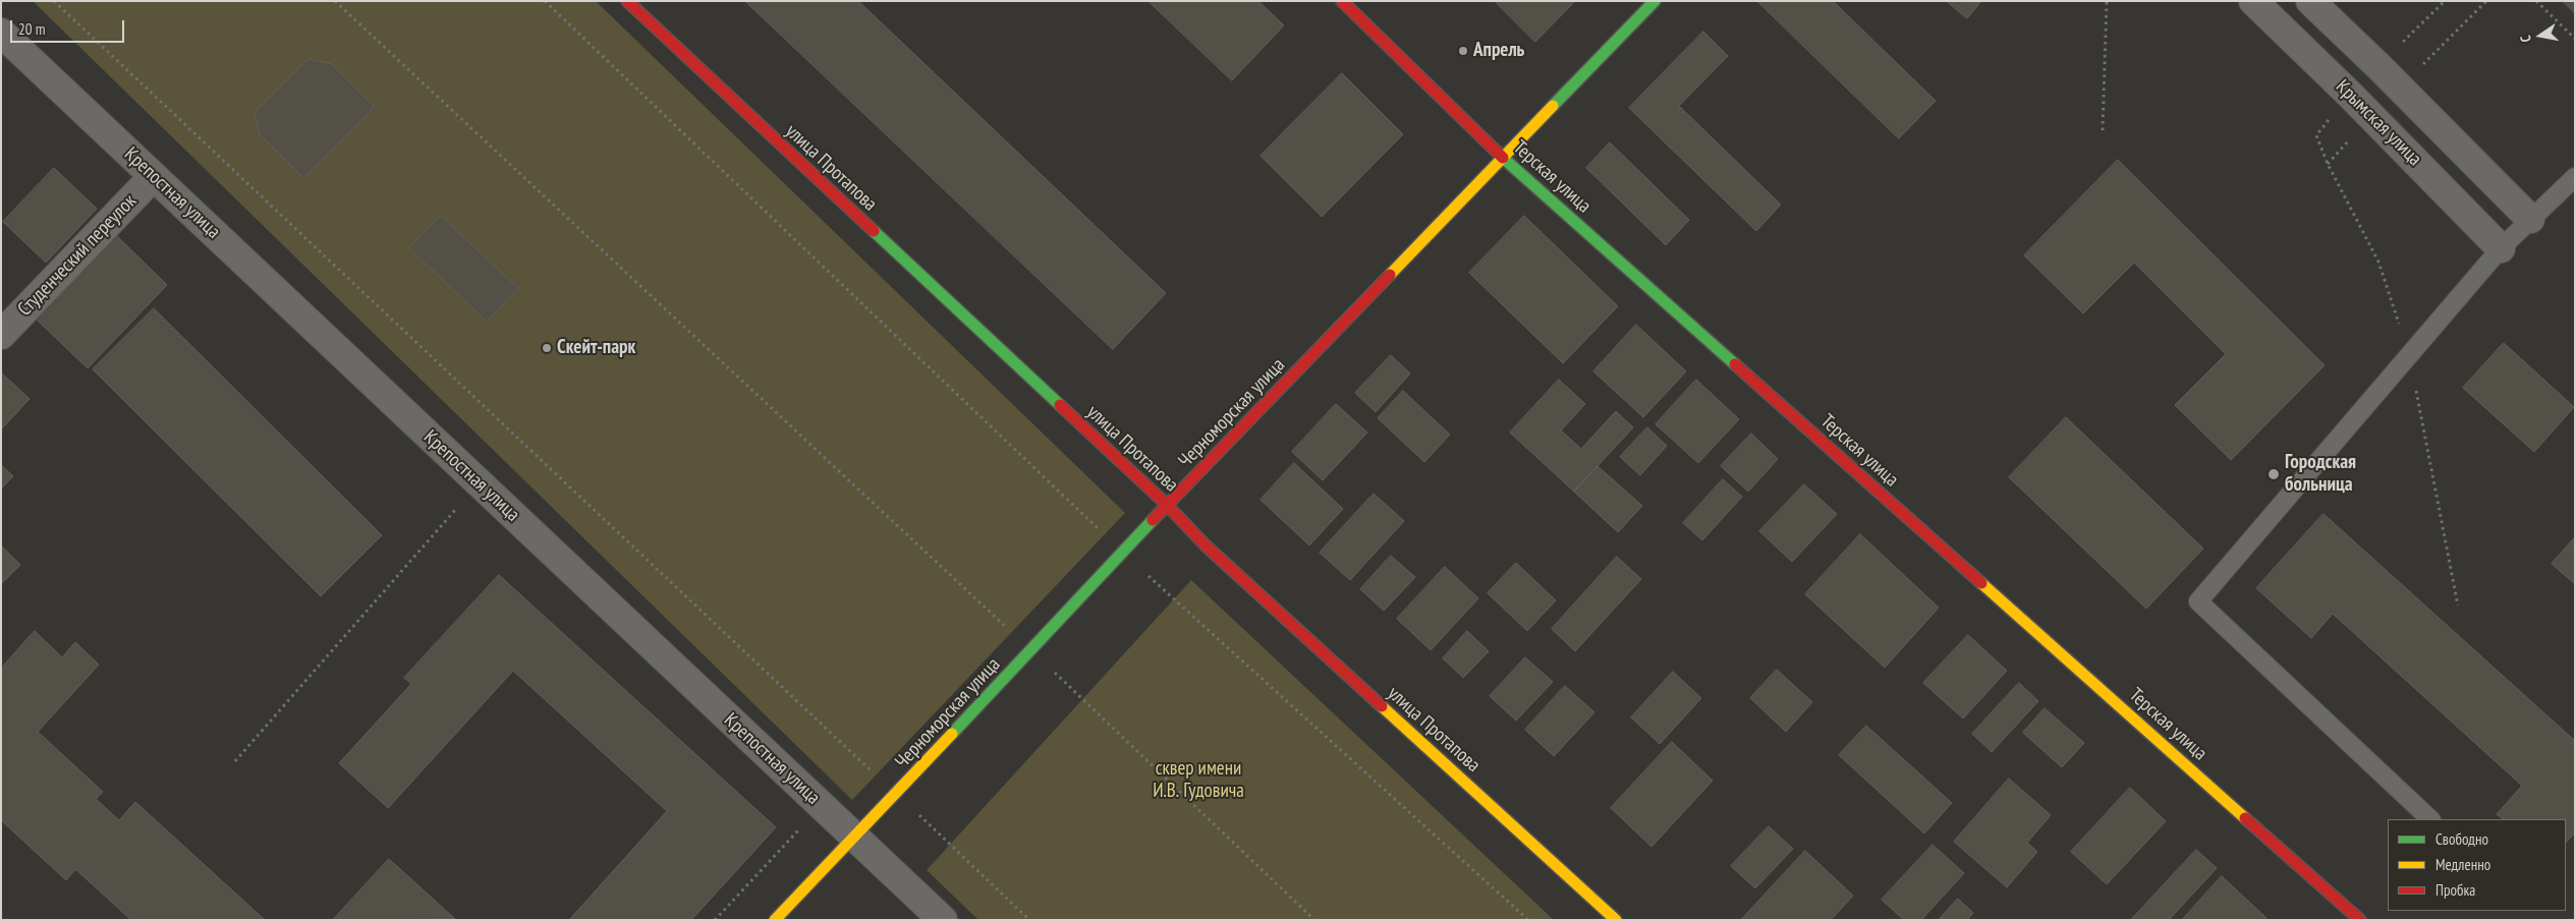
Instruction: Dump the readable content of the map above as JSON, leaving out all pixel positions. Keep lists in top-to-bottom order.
{
  "streets": {
    "street": [
      "Крымская улица",
      "улица Протапова",
      "Терская улица",
      "Крепостная улица",
      "Студенческий переулок",
      "Черноморская улица"
    ]
  },
  "crossings": [
    ["улица Протапова", "Черноморская улица"],
    ["Терская улица", "Черноморская улица"],
    ["Крепостная улица", "Студенческий переулок"],
    ["Крепостная улица", "Черноморская улица"]
  ],
  "parks": ["сквер имени И.В. Гудовича"],
  "places": ["Апрель", "Скейт-парк", "Городская больница"],
  "legend": ["Свободно", "Медленно", "Пробка"],
  "scale_bar": "20 m",
  "north": "left"
}
